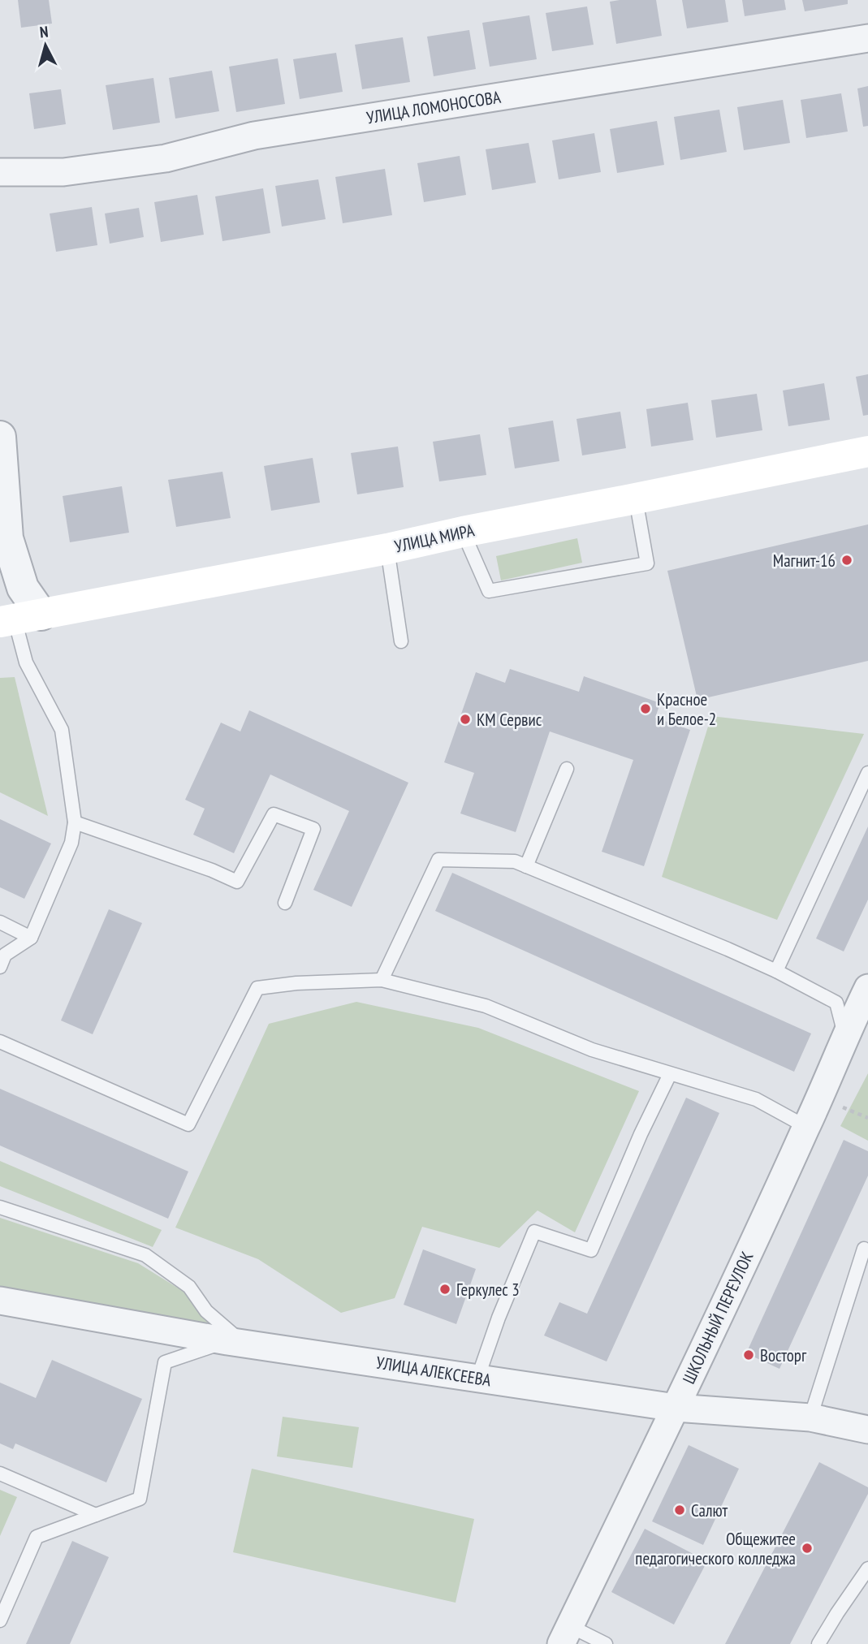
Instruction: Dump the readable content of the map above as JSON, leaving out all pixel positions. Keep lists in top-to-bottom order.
{
  "streets": {
    "main road": ["УЛИЦА МИРА"],
    "street": ["УЛИЦА ЛОМОНОСОВА", "ШКОЛЬНЫЙ ПЕРЕУЛОК", "УЛИЦА АЛЕКСЕЕВА"]
  },
  "crossings": [
    ["ШКОЛЬНЫЙ ПЕРЕУЛОК", "УЛИЦА АЛЕКСЕЕВА"]
  ],
  "places": [
    "Магнит-16",
    "Красное и Белое-2",
    "КМ Сервис",
    "Геркулес 3",
    "Восторг",
    "Салют",
    "Общежитее педагогического колледжа"
  ],
  "north": "top"
}
